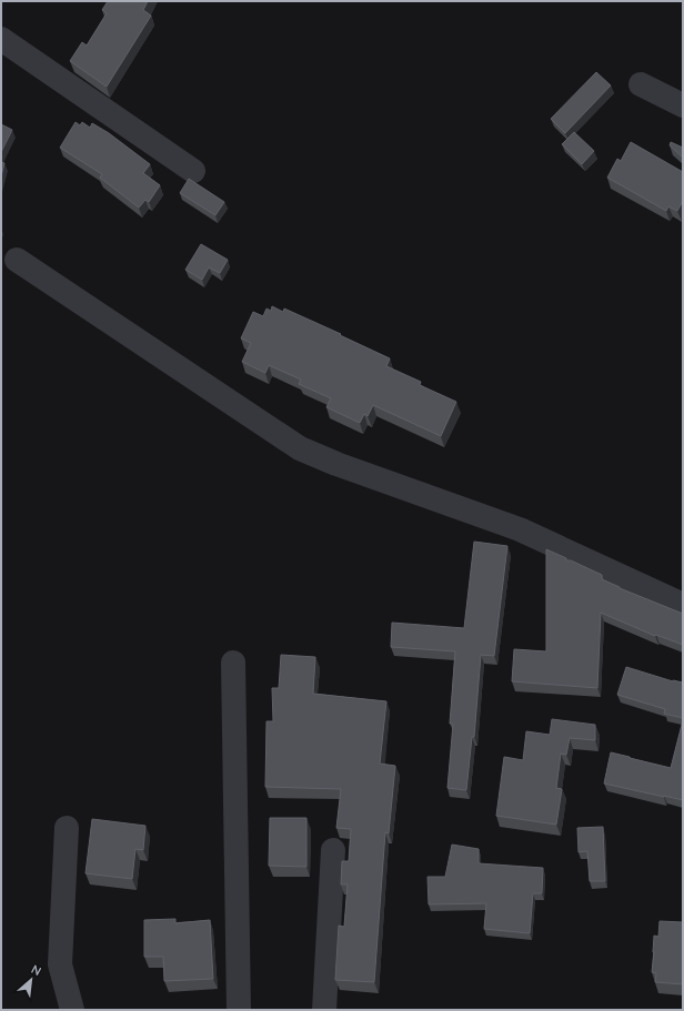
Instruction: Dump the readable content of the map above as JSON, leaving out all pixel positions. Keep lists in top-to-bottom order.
{
  "north": "top right"
}
